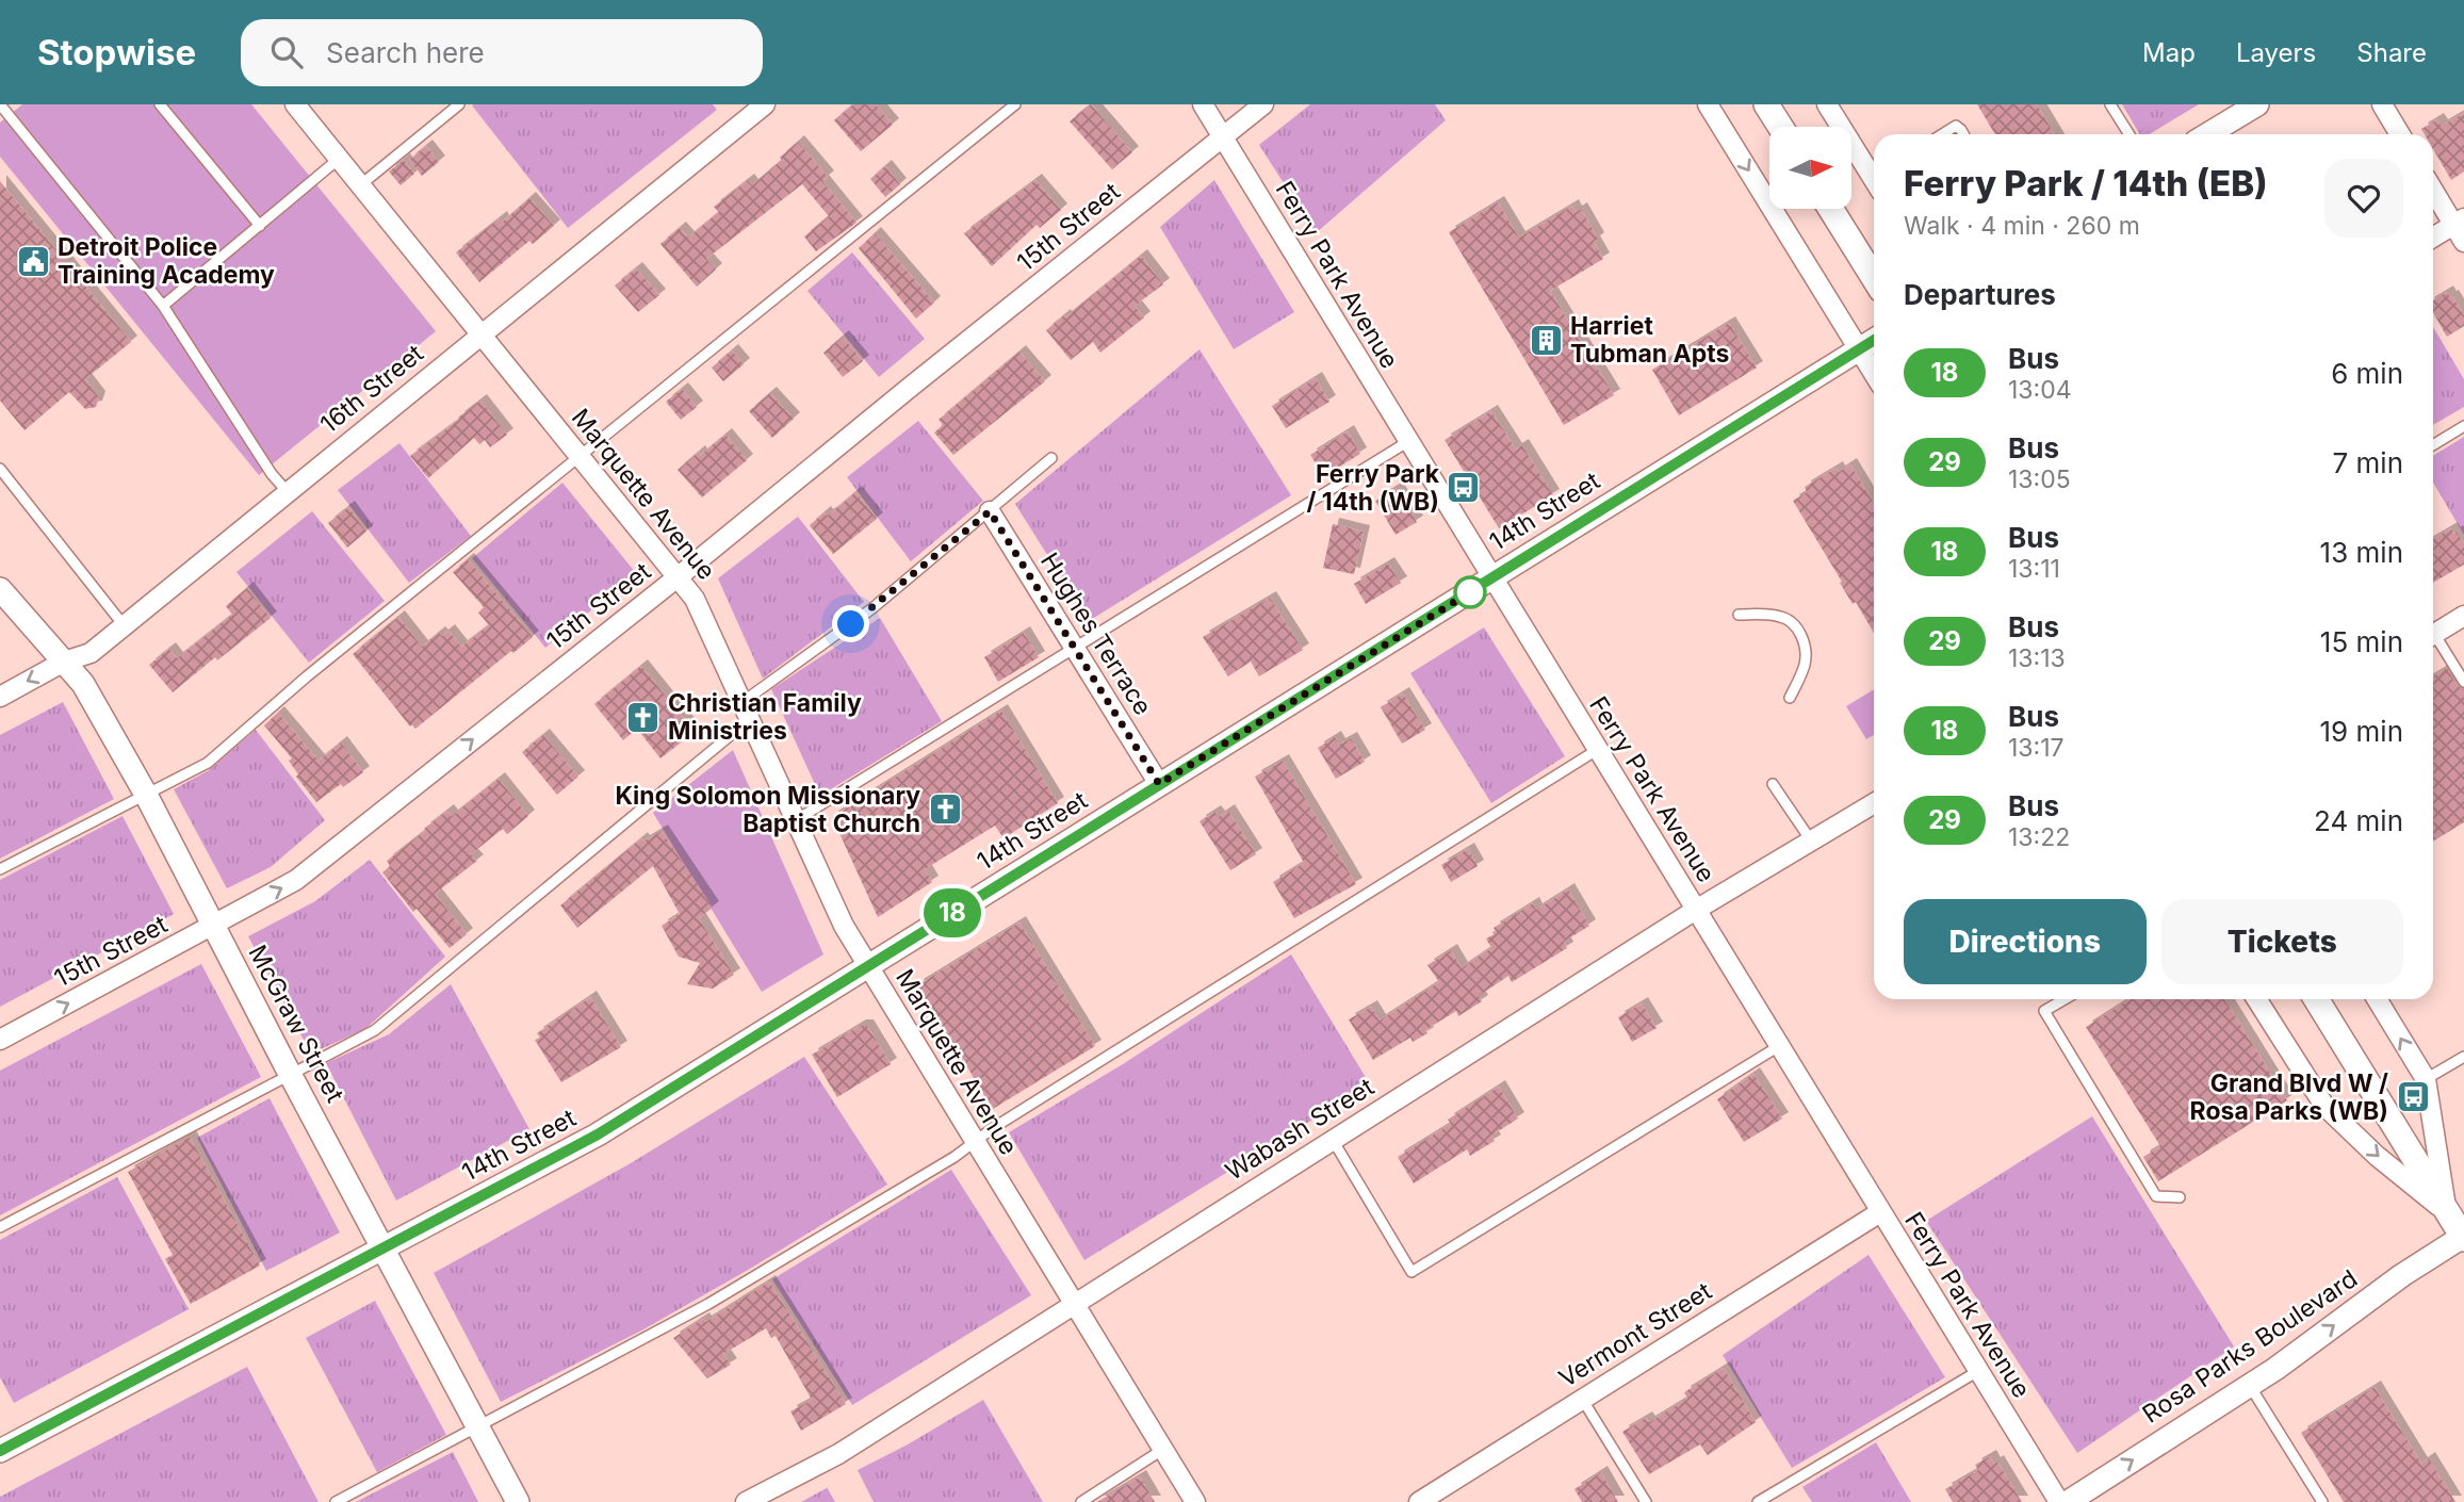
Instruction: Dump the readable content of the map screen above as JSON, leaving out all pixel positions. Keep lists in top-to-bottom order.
{
  "streets": {
    "street": [
      "15th Street",
      "Ferry Park Avenue",
      "16th Street",
      "Marquette Avenue",
      "14th Street",
      "Hughes Terrace",
      "McGraw Street",
      "Wabash Street",
      "Vermont Street",
      "Rosa Parks Boulevard"
    ]
  },
  "crossings": [
    ["15th Street", "Ferry Park Avenue"],
    ["15th Street", "Marquette Avenue"],
    ["15th Street", "McGraw Street"],
    ["Ferry Park Avenue", "14th Street"],
    ["Ferry Park Avenue", "Wabash Street"],
    ["Ferry Park Avenue", "Vermont Street"],
    ["16th Street", "Marquette Avenue"],
    ["16th Street", "McGraw Street"],
    ["Marquette Avenue", "14th Street"],
    ["Marquette Avenue", "Wabash Street"],
    ["14th Street", "Hughes Terrace"],
    ["14th Street", "McGraw Street"]
  ],
  "one_way": ["15th Street", "Rosa Parks Boulevard"],
  "places": {
    "public building": ["Detroit Police Training Academy"],
    "building": ["Harriet Tubman Apts"],
    "bus stop": ["Ferry Park / 14th (WB)", "Grand Blvd W / Rosa Parks (WB)"],
    "church": ["Christian Family Ministries", "King Solomon Missionary Baptist Church"]
  },
  "lines": ["bus line 18"],
  "north": "right",
  "page": {
    "header": "Stopwise",
    "search": "Search here",
    "nav": ["Map", "Layers", "Share"],
    "on_map": "18",
    "heading": [
      ["Ferry Park / 14th (EB)", "Walk · 4 min · 260 m"],
      "Departures"
    ],
    "list": [
      {
        "mark": "18",
        "name": "Bus",
        "note": "13:04",
        "value": "6 min"
      },
      {
        "mark": "29",
        "name": "Bus",
        "note": "13:05",
        "value": "7 min"
      },
      {
        "mark": "18",
        "name": "Bus",
        "note": "13:11",
        "value": "13 min"
      },
      {
        "mark": "29",
        "name": "Bus",
        "note": "13:13",
        "value": "15 min"
      },
      {
        "mark": "18",
        "name": "Bus",
        "note": "13:17",
        "value": "19 min"
      },
      {
        "mark": "29",
        "name": "Bus",
        "note": "13:22",
        "value": "24 min"
      }
    ],
    "buttons": ["Directions", "Tickets"]
  }
}
